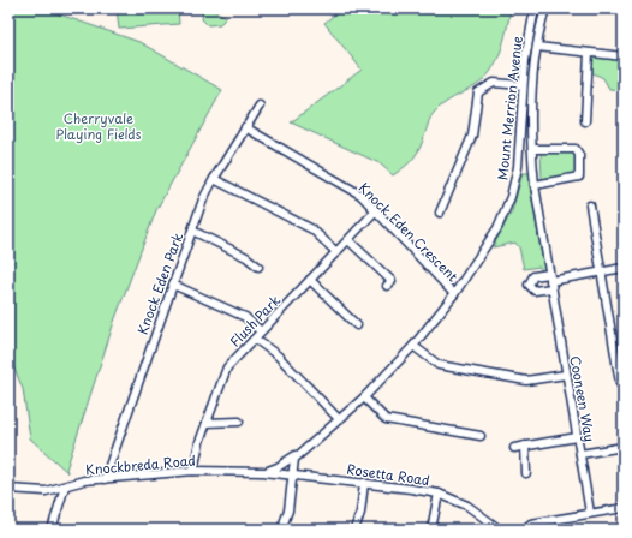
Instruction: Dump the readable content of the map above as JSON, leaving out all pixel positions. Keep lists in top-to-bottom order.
{
  "streets": {
    "street": [
      "Mount Merrion Avenue",
      "Knock Eden Crescent",
      "Knock Eden Park",
      "Flush Park",
      "Cooneen Way",
      "Knockbreda Road",
      "Rosetta Road"
    ]
  },
  "crossings": [
    ["Mount Merrion Avenue", "Knock Eden Crescent"],
    ["Mount Merrion Avenue", "Cooneen Way"],
    ["Mount Merrion Avenue", "Knockbreda Road"],
    ["Mount Merrion Avenue", "Rosetta Road"],
    ["Knock Eden Crescent", "Knock Eden Park"],
    ["Knock Eden Crescent", "Flush Park"],
    ["Knock Eden Park", "Knockbreda Road"],
    ["Flush Park", "Knockbreda Road"],
    ["Knockbreda Road", "Rosetta Road"]
  ],
  "parks": ["Cherryvale Playing Fields"]
}
